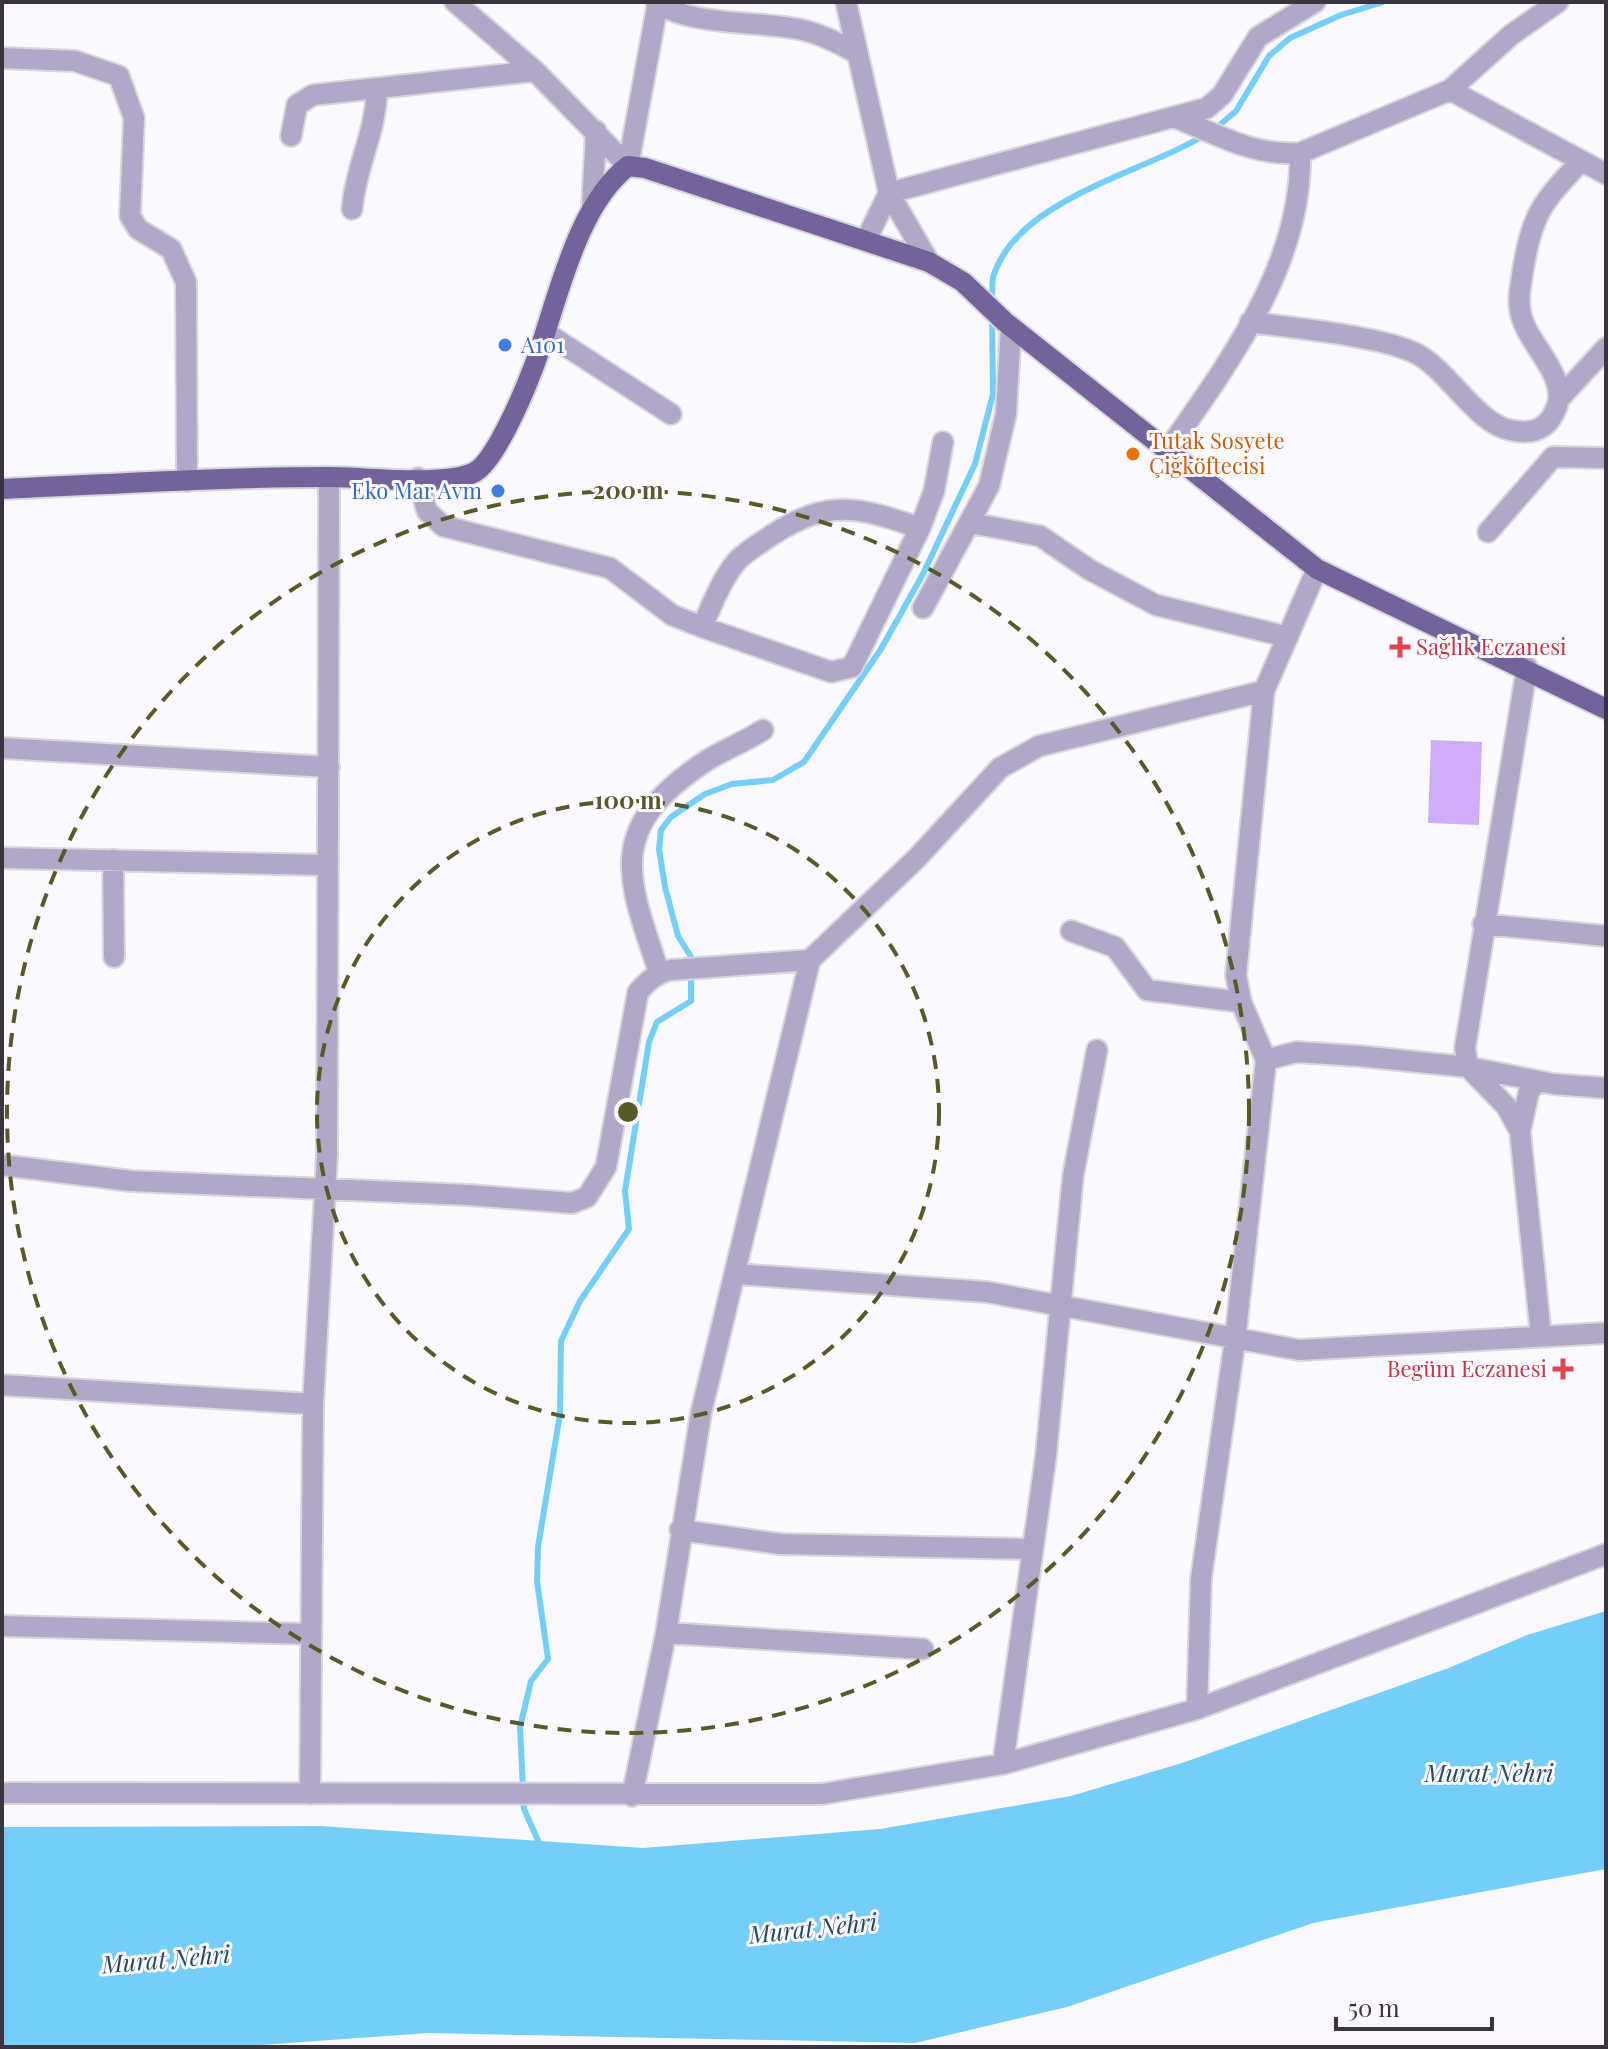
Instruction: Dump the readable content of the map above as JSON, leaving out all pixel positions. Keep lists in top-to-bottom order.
{
  "water": ["Murat Nehri"],
  "places": {
    "other": ["A101", "Tutak Sosyete Çiğköftecisi", "Eko Mar Avm"],
    "health": ["Sağlık Eczanesi", "Begüm Eczanesi"]
  },
  "scale_bar": "50 m",
  "rings": ["200 m", "100 m"]
}
